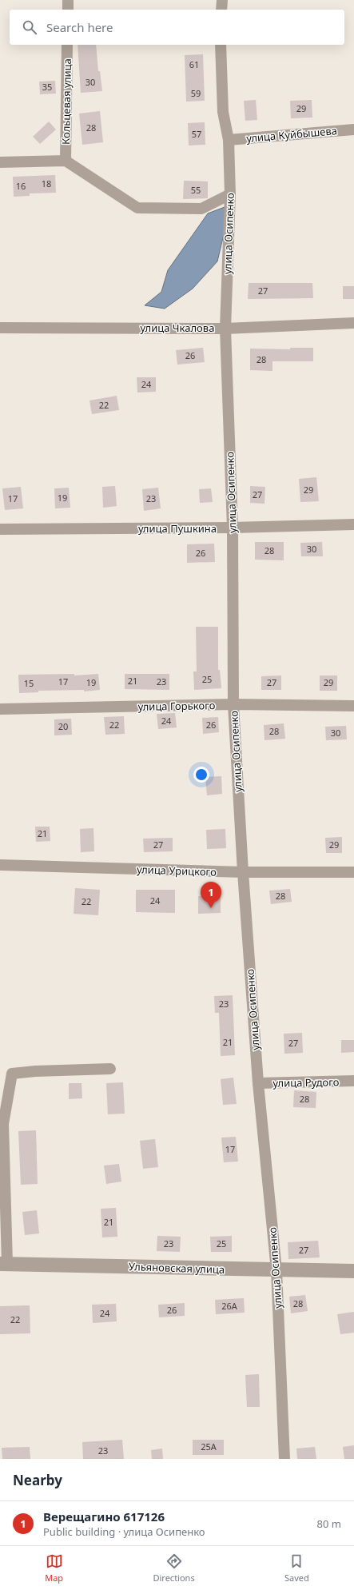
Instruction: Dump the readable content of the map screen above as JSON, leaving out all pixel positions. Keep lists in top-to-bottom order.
{
  "streets": {
    "street": [
      "Кольцевая улица",
      "улица Куйбышева",
      "улица Осипенко",
      "улица Чкалова",
      "улица Пушкина",
      "улица Горького",
      "улица Урицкого",
      "улица Рудого",
      "Ульяновская улица"
    ]
  },
  "crossings": [
    ["улица Куйбышева", "улица Осипенко"],
    ["улица Осипенко", "улица Чкалова"],
    ["улица Осипенко", "улица Пушкина"],
    ["улица Осипенко", "улица Горького"],
    ["улица Осипенко", "улица Урицкого"],
    ["улица Осипенко", "улица Рудого"],
    ["улица Осипенко", "Ульяновская улица"]
  ],
  "house_numbers": [
    "61",
    "30",
    "35",
    "59",
    "29",
    "28",
    "57",
    "18",
    "16",
    "55",
    "27",
    "26",
    "28",
    "24",
    "22",
    "29",
    "27",
    "19",
    "17",
    "23",
    "30",
    "28",
    "26",
    "25",
    "21",
    "17",
    "23",
    "19",
    "27",
    "29",
    "15",
    "24",
    "22",
    "26",
    "20",
    "28",
    "30",
    "21",
    "27",
    "29",
    "28",
    "24",
    "22",
    "23",
    "21",
    "27",
    "28",
    "17",
    "21",
    "23",
    "25",
    "27",
    "28",
    "26А",
    "26",
    "24",
    "22",
    "25А",
    "23"
  ],
  "page": {
    "search": "Search here",
    "pins": "1",
    "heading": "Nearby",
    "list": [
      {
        "mark": "1",
        "name": "Верещагино 617126",
        "note": "Public building · улица Осипенко",
        "value": "80 m"
      }
    ],
    "nav": ["Map", "Directions", "Saved"]
  }
}
